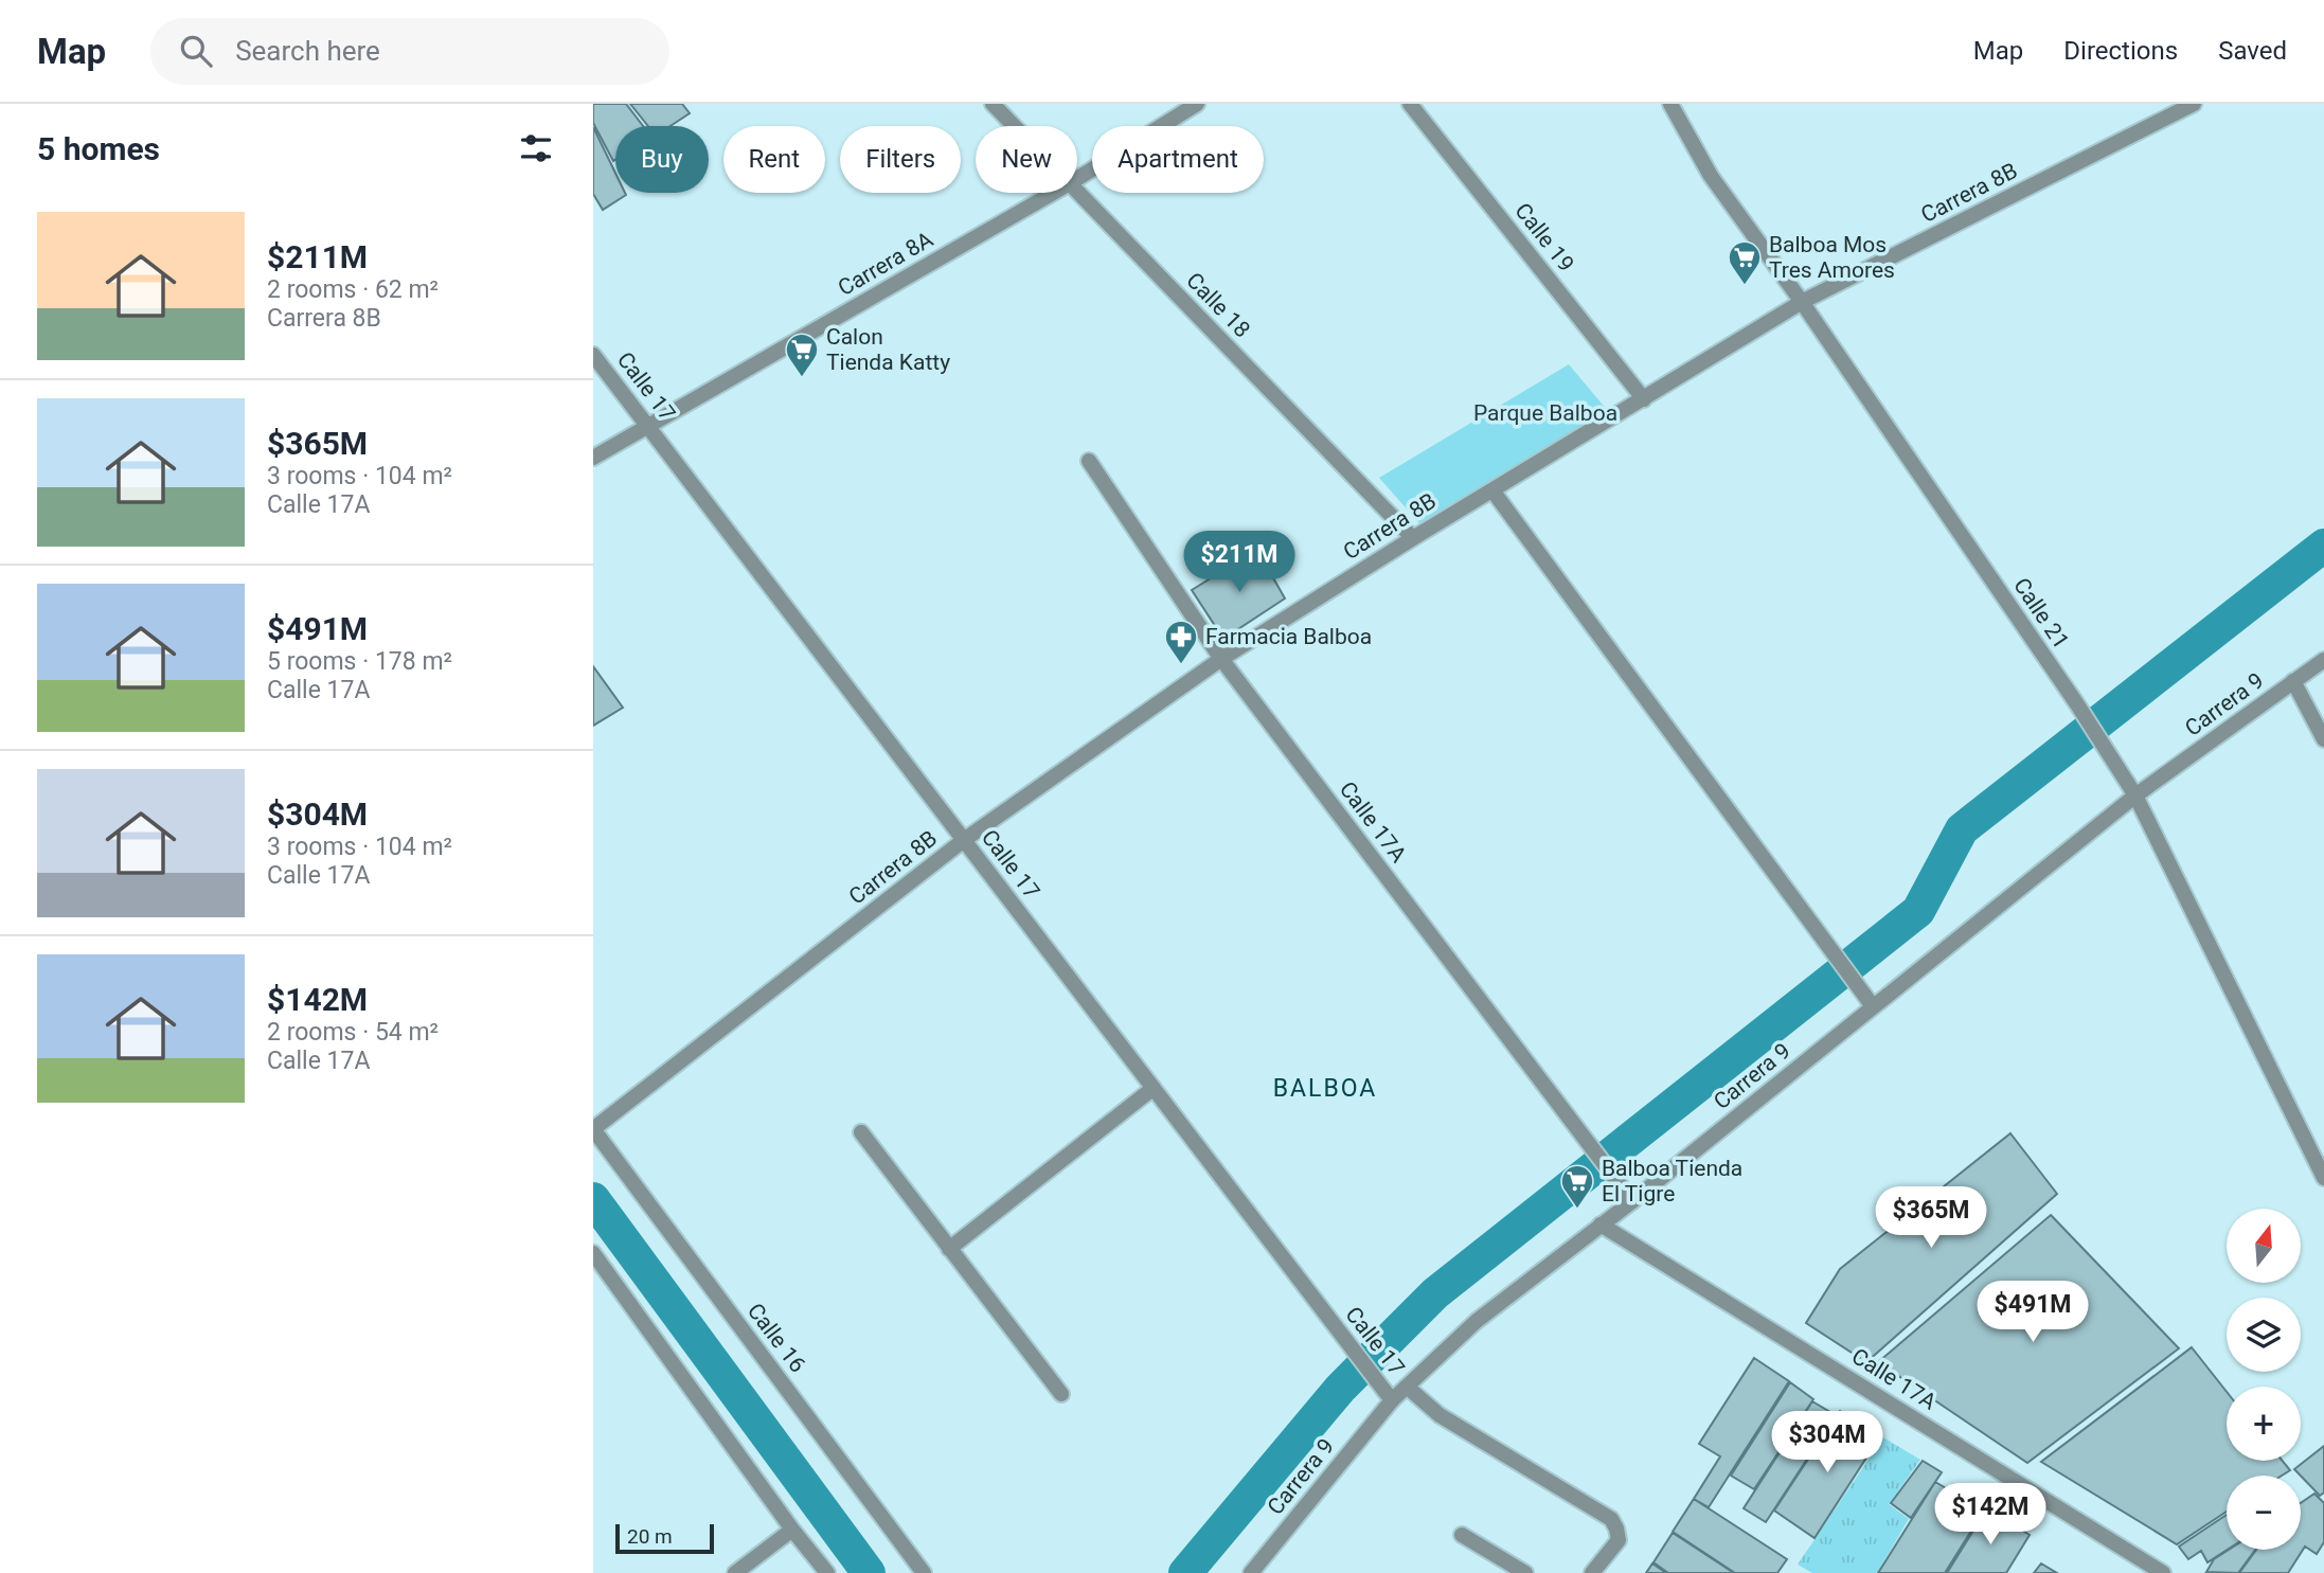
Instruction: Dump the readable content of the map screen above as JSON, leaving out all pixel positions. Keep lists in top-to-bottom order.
{
  "streets": {
    "street": [
      "Carrera 8B",
      "Calle 19",
      "Carrera 8A",
      "Calle 18",
      "Calle 17",
      "Calle 21",
      "Carrera 9",
      "Calle 17A",
      "Calle 16"
    ]
  },
  "crossings": [
    ["Carrera 8B", "Calle 19"],
    ["Carrera 8B", "Calle 18"],
    ["Carrera 8B", "Calle 17"],
    ["Carrera 8B", "Calle 21"],
    ["Carrera 8B", "Calle 17A"],
    ["Carrera 8B", "Calle 16"],
    ["Carrera 8A", "Calle 17"],
    ["Calle 17", "Carrera 9"],
    ["Calle 21", "Carrera 9"],
    ["Carrera 9", "Calle 17A"]
  ],
  "districts": ["BALBOA"],
  "parks": ["Parque Balboa"],
  "places": {
    "supermarket": ["Balboa Mos Tres Amores", "Calon Tienda Katty", "Balboa Tienda El Tigre"],
    "pharmacy": ["Farmacia Balboa"]
  },
  "scale_bar": "20 m",
  "north": "top",
  "page": {
    "header": "Map",
    "search": "Search here",
    "nav": ["Map", "Directions", "Saved"],
    "heading": "5 homes",
    "chip": [
      "Buy",
      "Rent",
      "Filters",
      "New",
      "Apartment"
    ],
    "list": [
      {
        "name": "$211M",
        "note": "2 rooms · 62 m² · Carrera 8B"
      },
      {
        "name": "$365M",
        "note": "3 rooms · 104 m² · Calle 17A"
      },
      {
        "name": "$491M",
        "note": "5 rooms · 178 m² · Calle 17A"
      },
      {
        "name": "$304M",
        "note": "3 rooms · 104 m² · Calle 17A"
      },
      {
        "name": "$142M",
        "note": "2 rooms · 54 m² · Calle 17A"
      }
    ],
    "price": [
      "$211M",
      "$365M",
      "$491M",
      "$304M",
      "$142M"
    ],
    "map_buttons": ["+", "−"],
    "scale": "20 m"
  }
}
